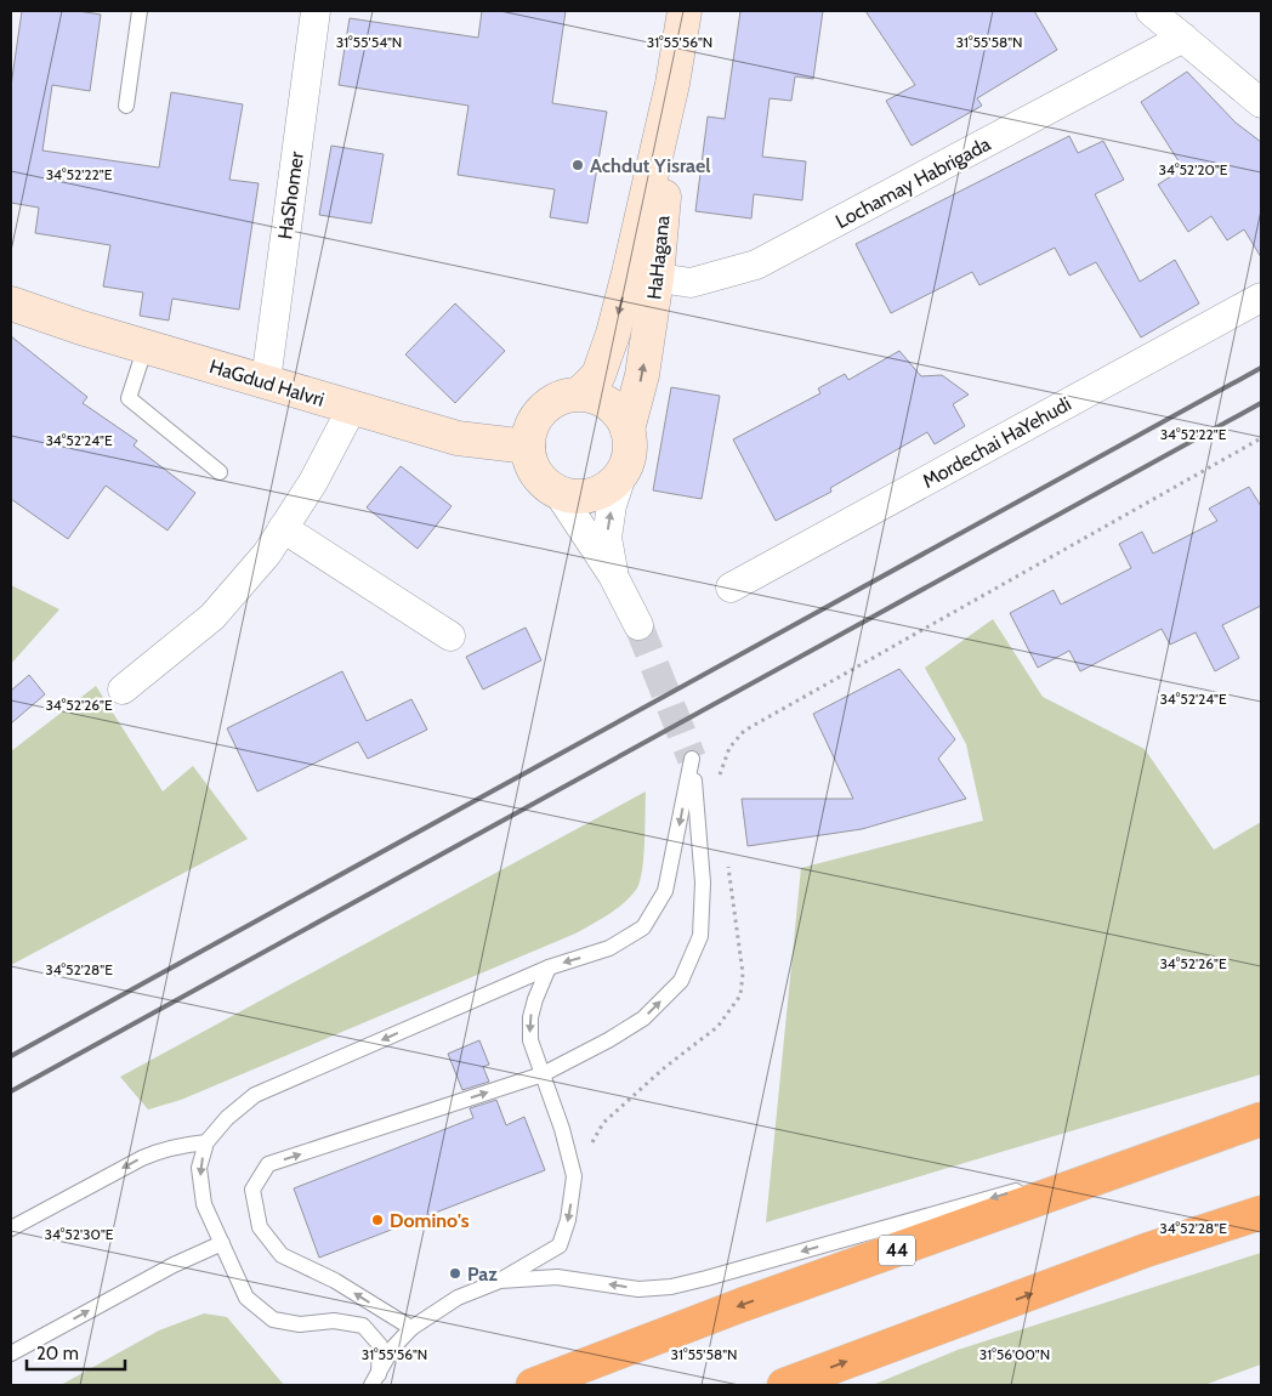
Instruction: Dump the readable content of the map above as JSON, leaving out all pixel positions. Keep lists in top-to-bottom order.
{
  "streets": {
    "highway": ["44"],
    "street": [
      "Lochamay Habrigada",
      "HaShomer",
      "HaHagana",
      "HaGdud HaIvri",
      "Mordechai HaYehudi"
    ]
  },
  "crossings": [
    ["Lochamay Habrigada", "HaHagana"],
    ["HaShomer", "HaGdud HaIvri"],
    ["HaHagana", "HaGdud HaIvri"]
  ],
  "places": ["Achdut Yisrael", "Domino's", "Paz"],
  "scale_bar": "20 m",
  "coordinates": [
    "31°55'54\"N",
    "31°55'56\"N",
    "31°55'58\"N",
    "34°52'20\"E",
    "34°52'22\"E",
    "34°52'24\"E",
    "34°52'26\"E",
    "34°52'28\"E",
    "34°52'30\"E",
    "31°56'00\"N"
  ]
}
